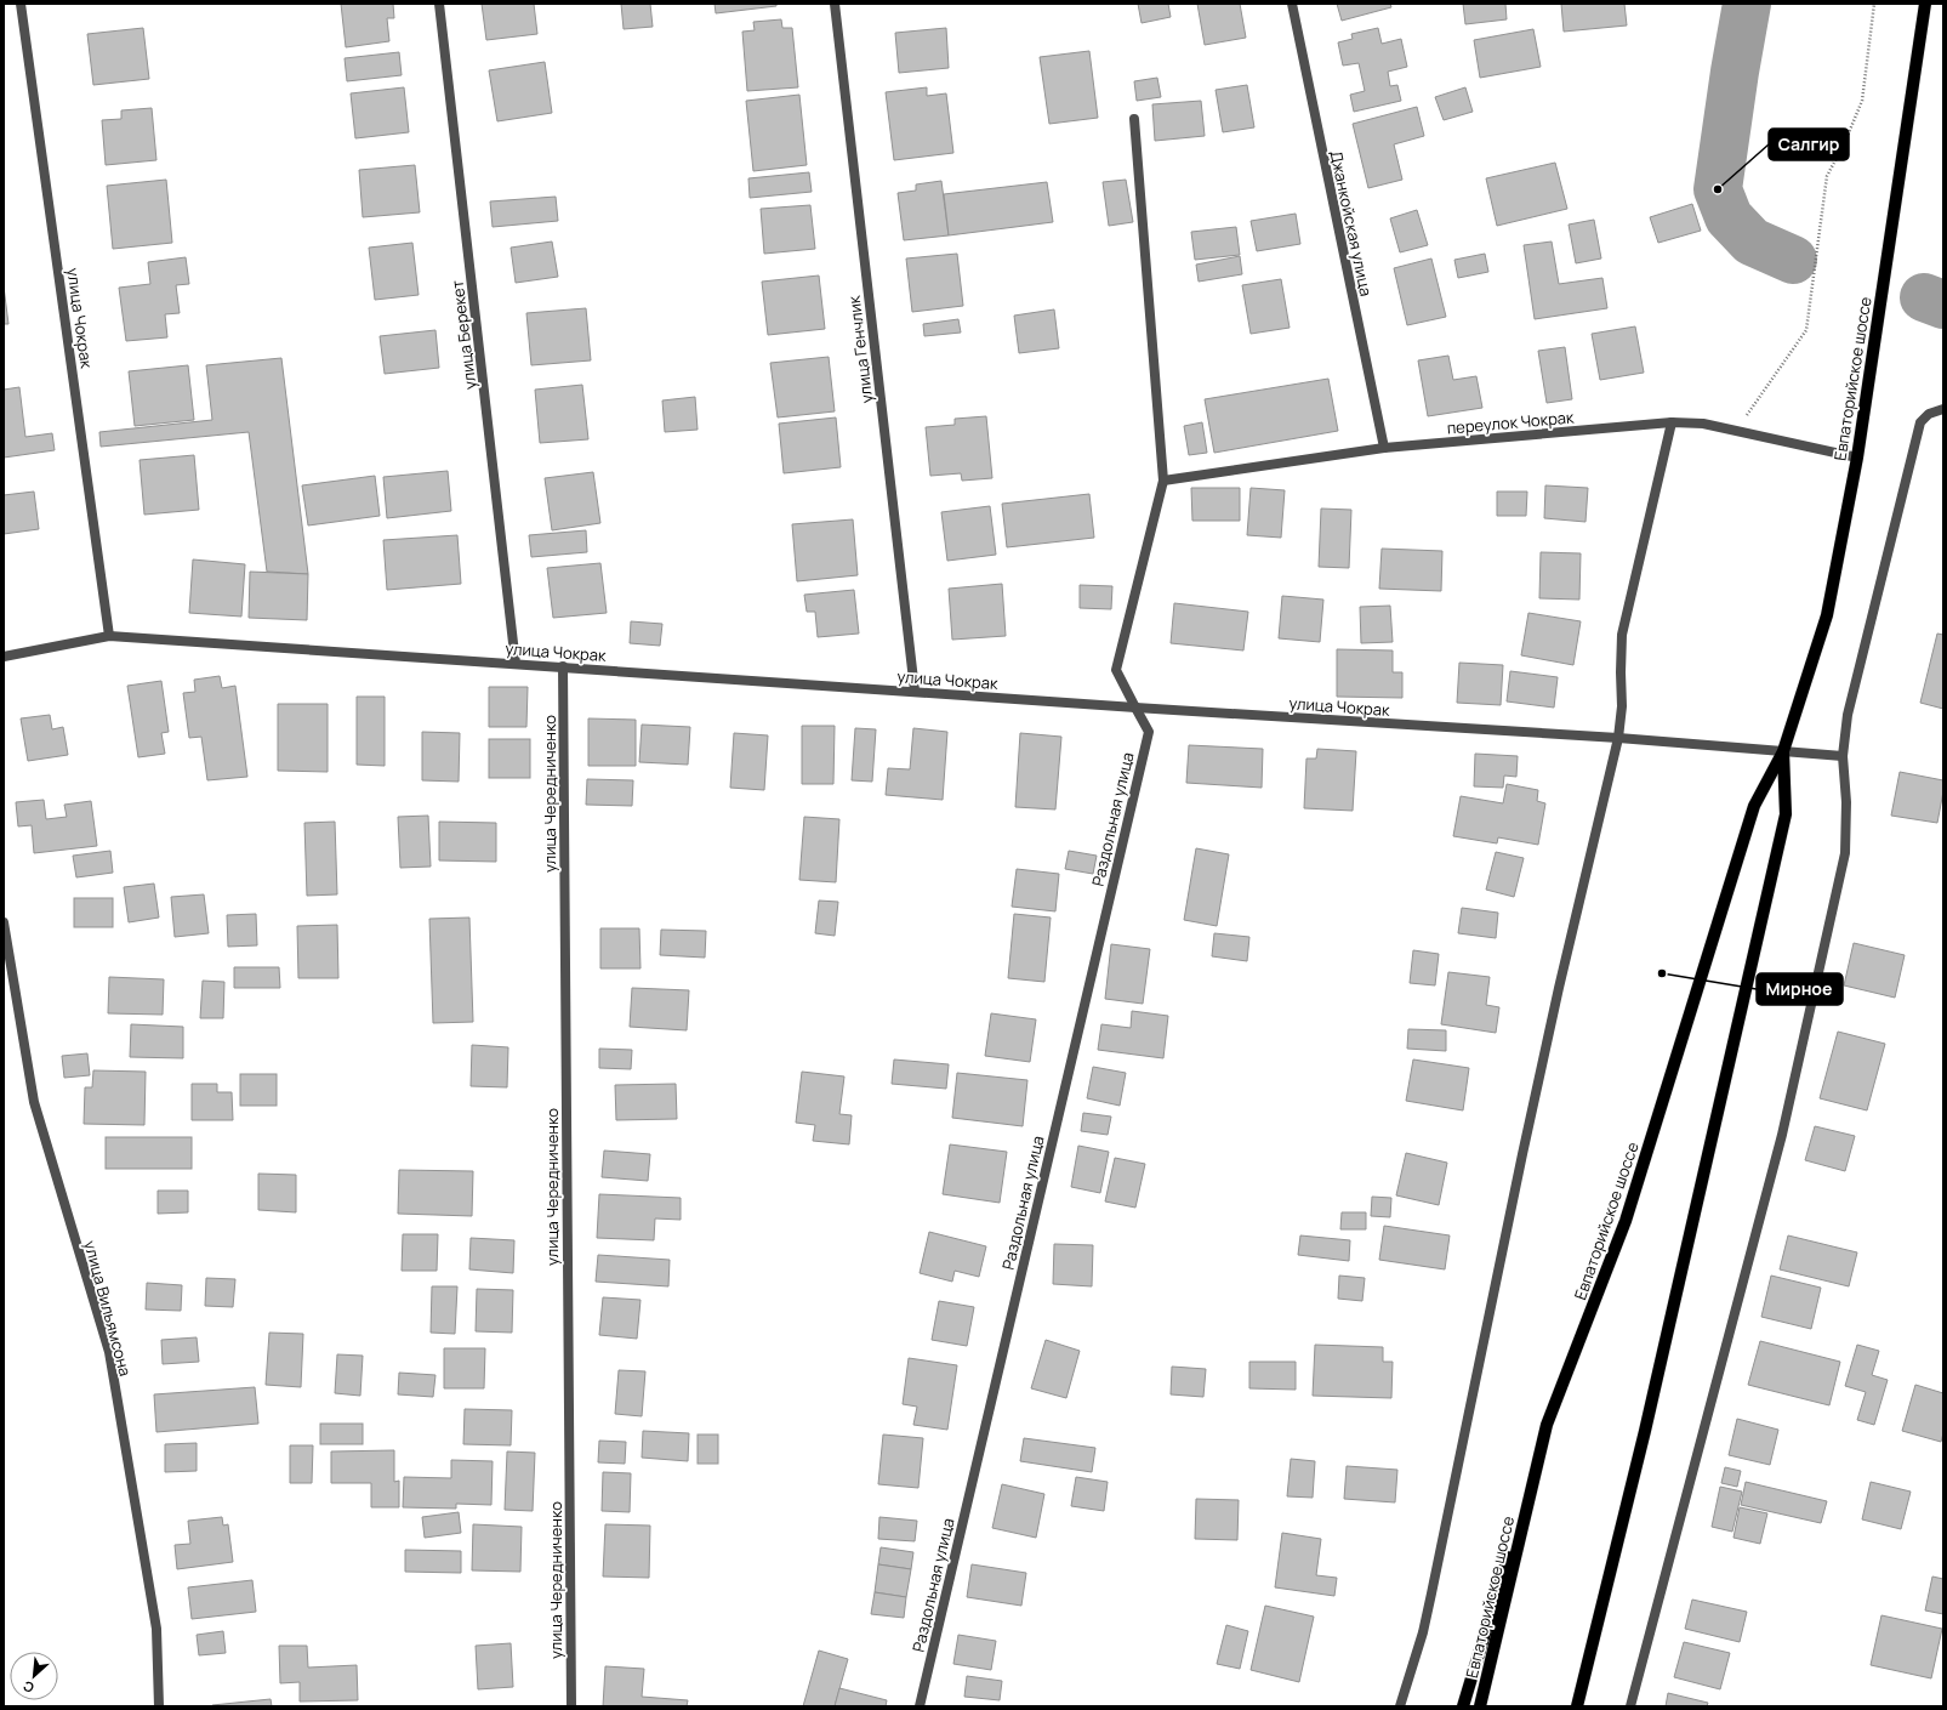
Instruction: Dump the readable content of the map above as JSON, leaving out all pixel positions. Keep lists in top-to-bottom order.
{
  "streets": {
    "main road": ["Евпаторийское шоссе"],
    "street": [
      "Джанкойская улица",
      "улица Чокрак",
      "улица Берекет",
      "улица Генчлик",
      "переулок Чокрак",
      "улица Чередниченко",
      "Раздольная улица",
      "улица Вильямсона"
    ]
  },
  "crossings": [
    ["Джанкойская улица", "переулок Чокрак"],
    ["улица Чокрак", "улица Берекет"],
    ["улица Чокрак", "улица Генчлик"],
    ["улица Чокрак", "Евпаторийское шоссе"],
    ["улица Чокрак", "улица Чередниченко"],
    ["улица Чокрак", "Раздольная улица"],
    ["Евпаторийское шоссе", "переулок Чокрак"],
    ["переулок Чокрак", "Раздольная улица"]
  ],
  "places": ["Салгир", "Мирное"],
  "north": "bottom left"
}
